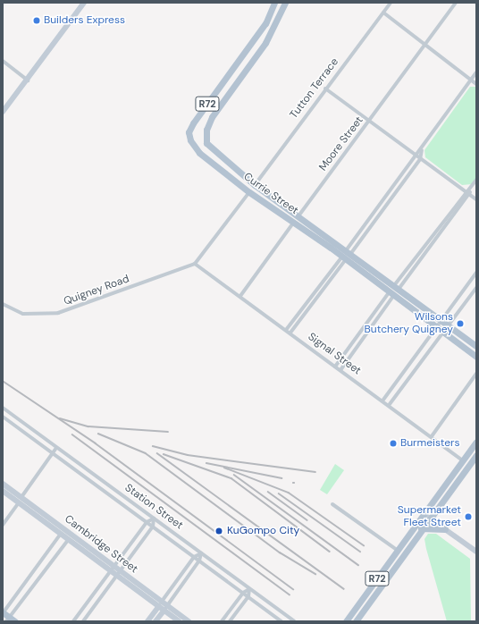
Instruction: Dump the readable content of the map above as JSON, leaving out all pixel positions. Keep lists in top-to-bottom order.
{
  "streets": {
    "main road": ["R72", "Currie Street"],
    "street": [
      "Tutton Terrace",
      "Moore Street",
      "Quigney Road",
      "Signal Street",
      "Station Street",
      "Cambridge Street"
    ]
  },
  "crossings": [
    ["Tutton Terrace", "Currie Street"],
    ["R72", "Signal Street"],
    ["Moore Street", "Currie Street"],
    ["Moore Street", "Signal Street"],
    ["Quigney Road", "Signal Street"]
  ],
  "places": [
    "Builders Express",
    "Wilsons Butchery Quigney",
    "Burmeisters",
    "Supermarket Fleet Street",
    "KuGompo City"
  ]
}
